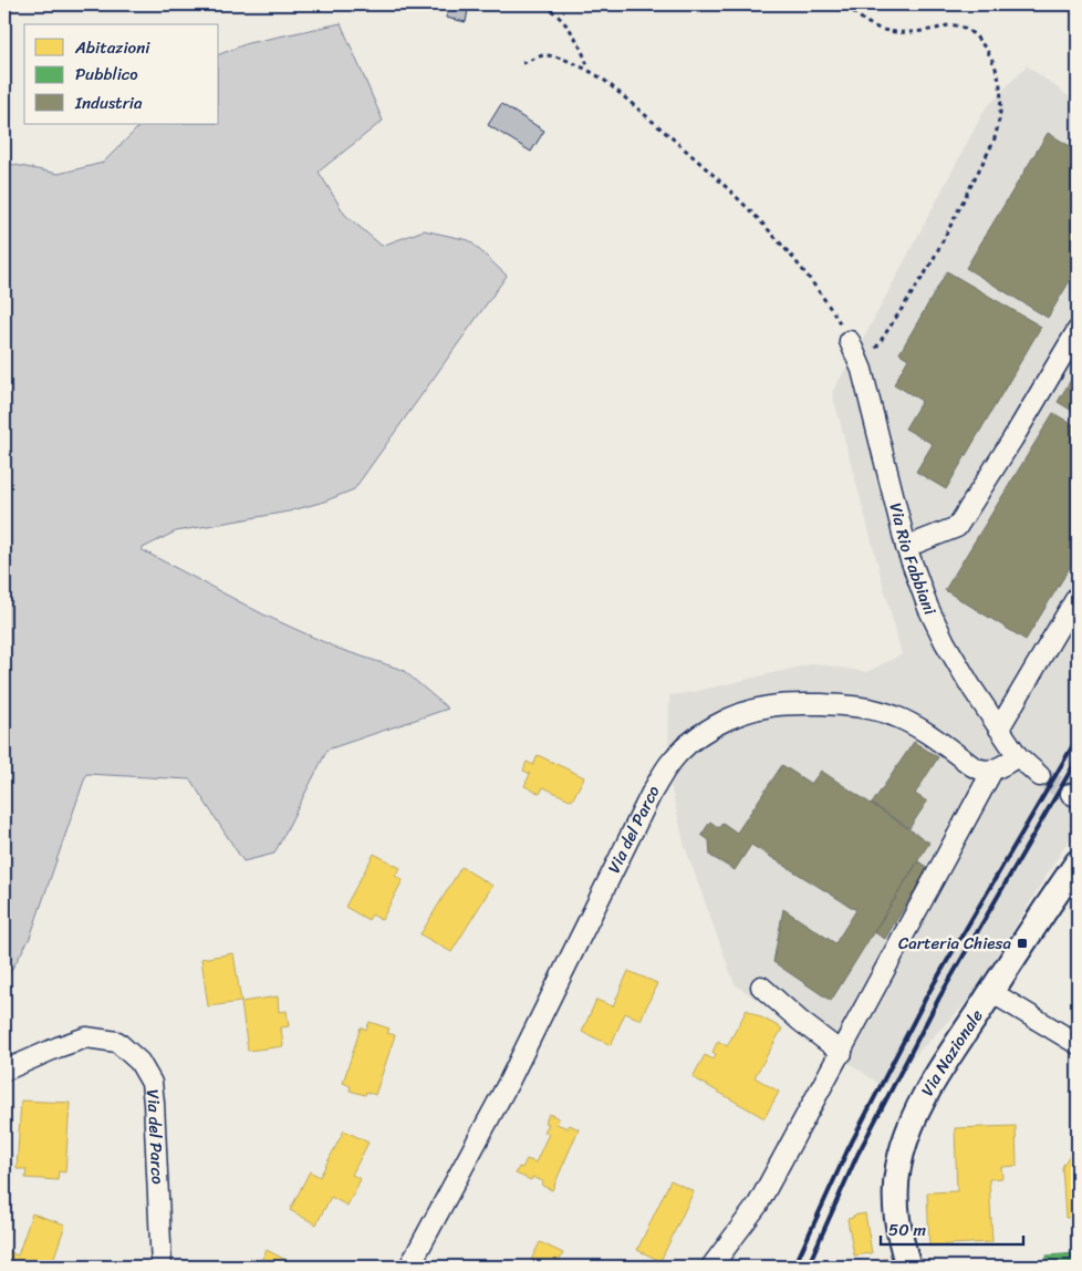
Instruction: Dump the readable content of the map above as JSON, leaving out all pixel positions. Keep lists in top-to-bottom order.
{
  "streets": {
    "main road": ["Via Nazionale"],
    "street": ["Via Rio Fabbiani", "Via del Parco"]
  },
  "places": {
    "transit": ["Carteria Chiesa"]
  },
  "legend": ["Abitazioni", "Pubblico", "Industria"],
  "scale_bar": "50 m"
}
